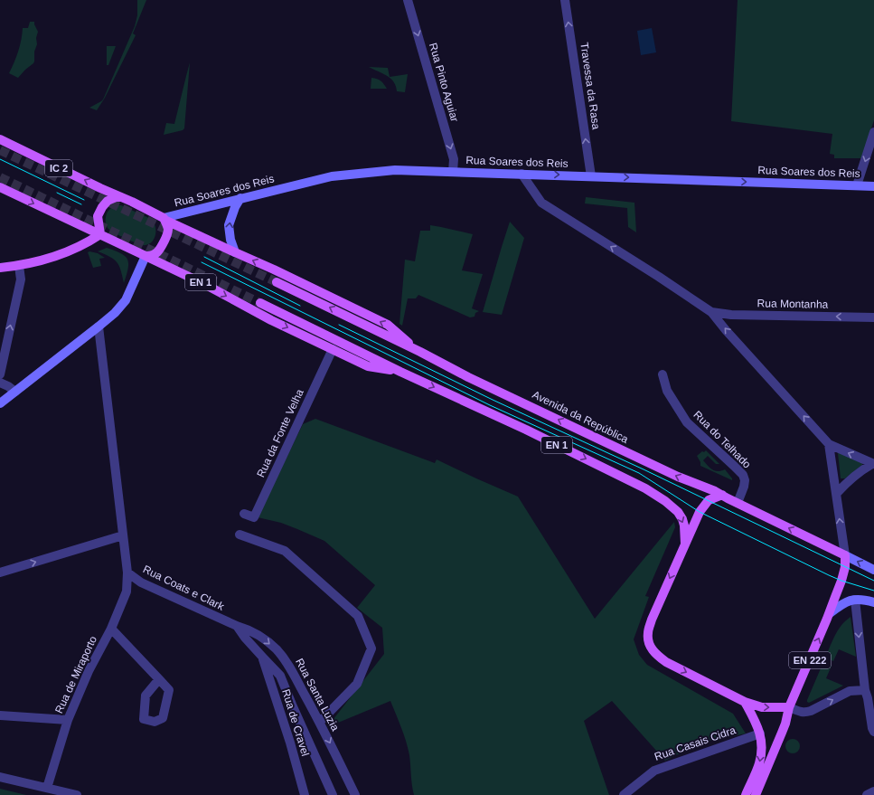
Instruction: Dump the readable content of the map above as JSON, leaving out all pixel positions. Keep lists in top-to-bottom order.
{
  "streets": {
    "main road": [
      "Rua Soares dos Reis",
      "IC 2",
      "EN 1",
      "Avenida da República",
      "EN 222"
    ],
    "street": [
      "Rua Pinto Aguiar",
      "Travessa da Rasa",
      "Rua Montanha",
      "Rua da Fonte Velha",
      "Rua do Telhado",
      "Rua Coats e Clark",
      "Rua de Miraporto",
      "Rua Santa Luzia",
      "Rua de Cravel",
      "Rua Casais Cidra"
    ]
  },
  "crossings": [
    ["Rua Pinto Aguiar", "Rua Soares dos Reis"],
    ["Travessa da Rasa", "Rua Soares dos Reis"],
    ["Rua Soares dos Reis", "IC 2"],
    ["Rua Soares dos Reis", "EN 1"],
    ["IC 2", "EN 1"],
    ["EN 1", "Avenida da República"],
    ["EN 1", "Rua da Fonte Velha"],
    ["Avenida da República", "Rua do Telhado"],
    ["Rua Coats e Clark", "Rua de Miraporto"],
    ["Rua Coats e Clark", "Rua Santa Luzia"],
    ["Rua Coats e Clark", "Rua de Cravel"]
  ],
  "one_way": [
    "Rua Pinto Aguiar",
    "Travessa da Rasa",
    "Rua Soares dos Reis",
    "Rua Montanha",
    "Rua Santa Luzia"
  ]
}
